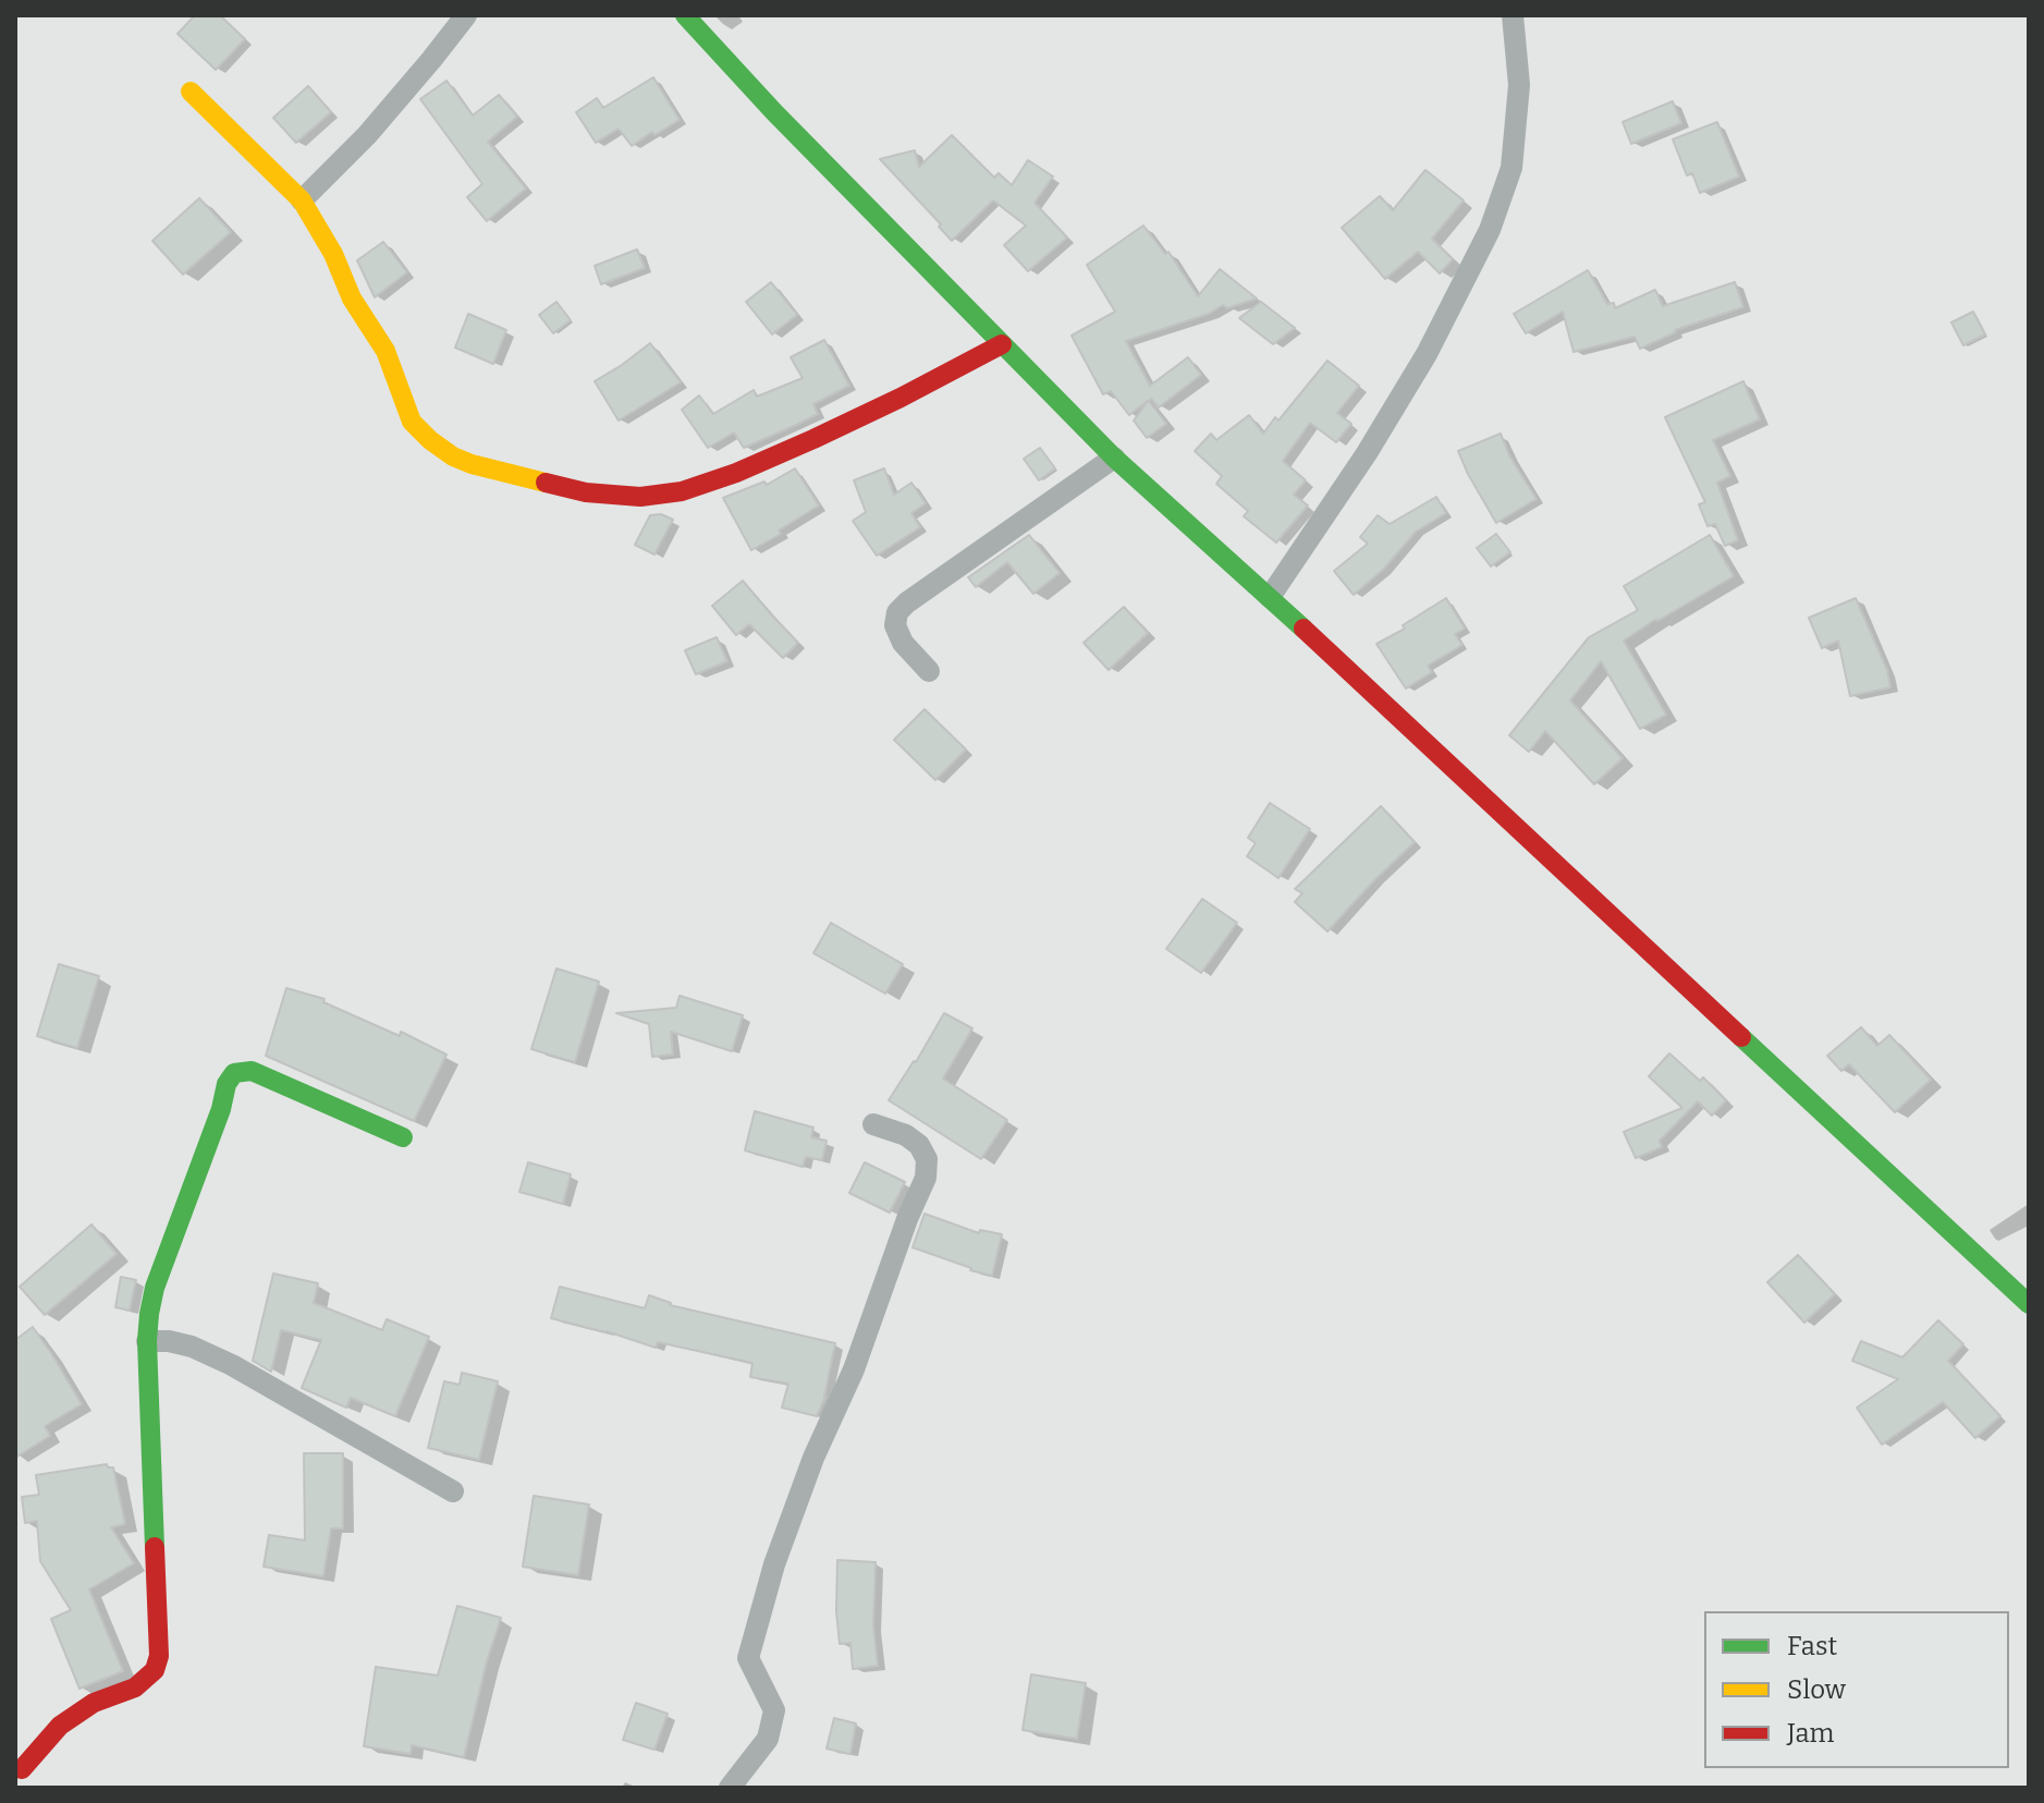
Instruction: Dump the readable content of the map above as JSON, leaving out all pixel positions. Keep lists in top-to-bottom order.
{
  "legend": ["Fast", "Slow", "Jam"]
}
